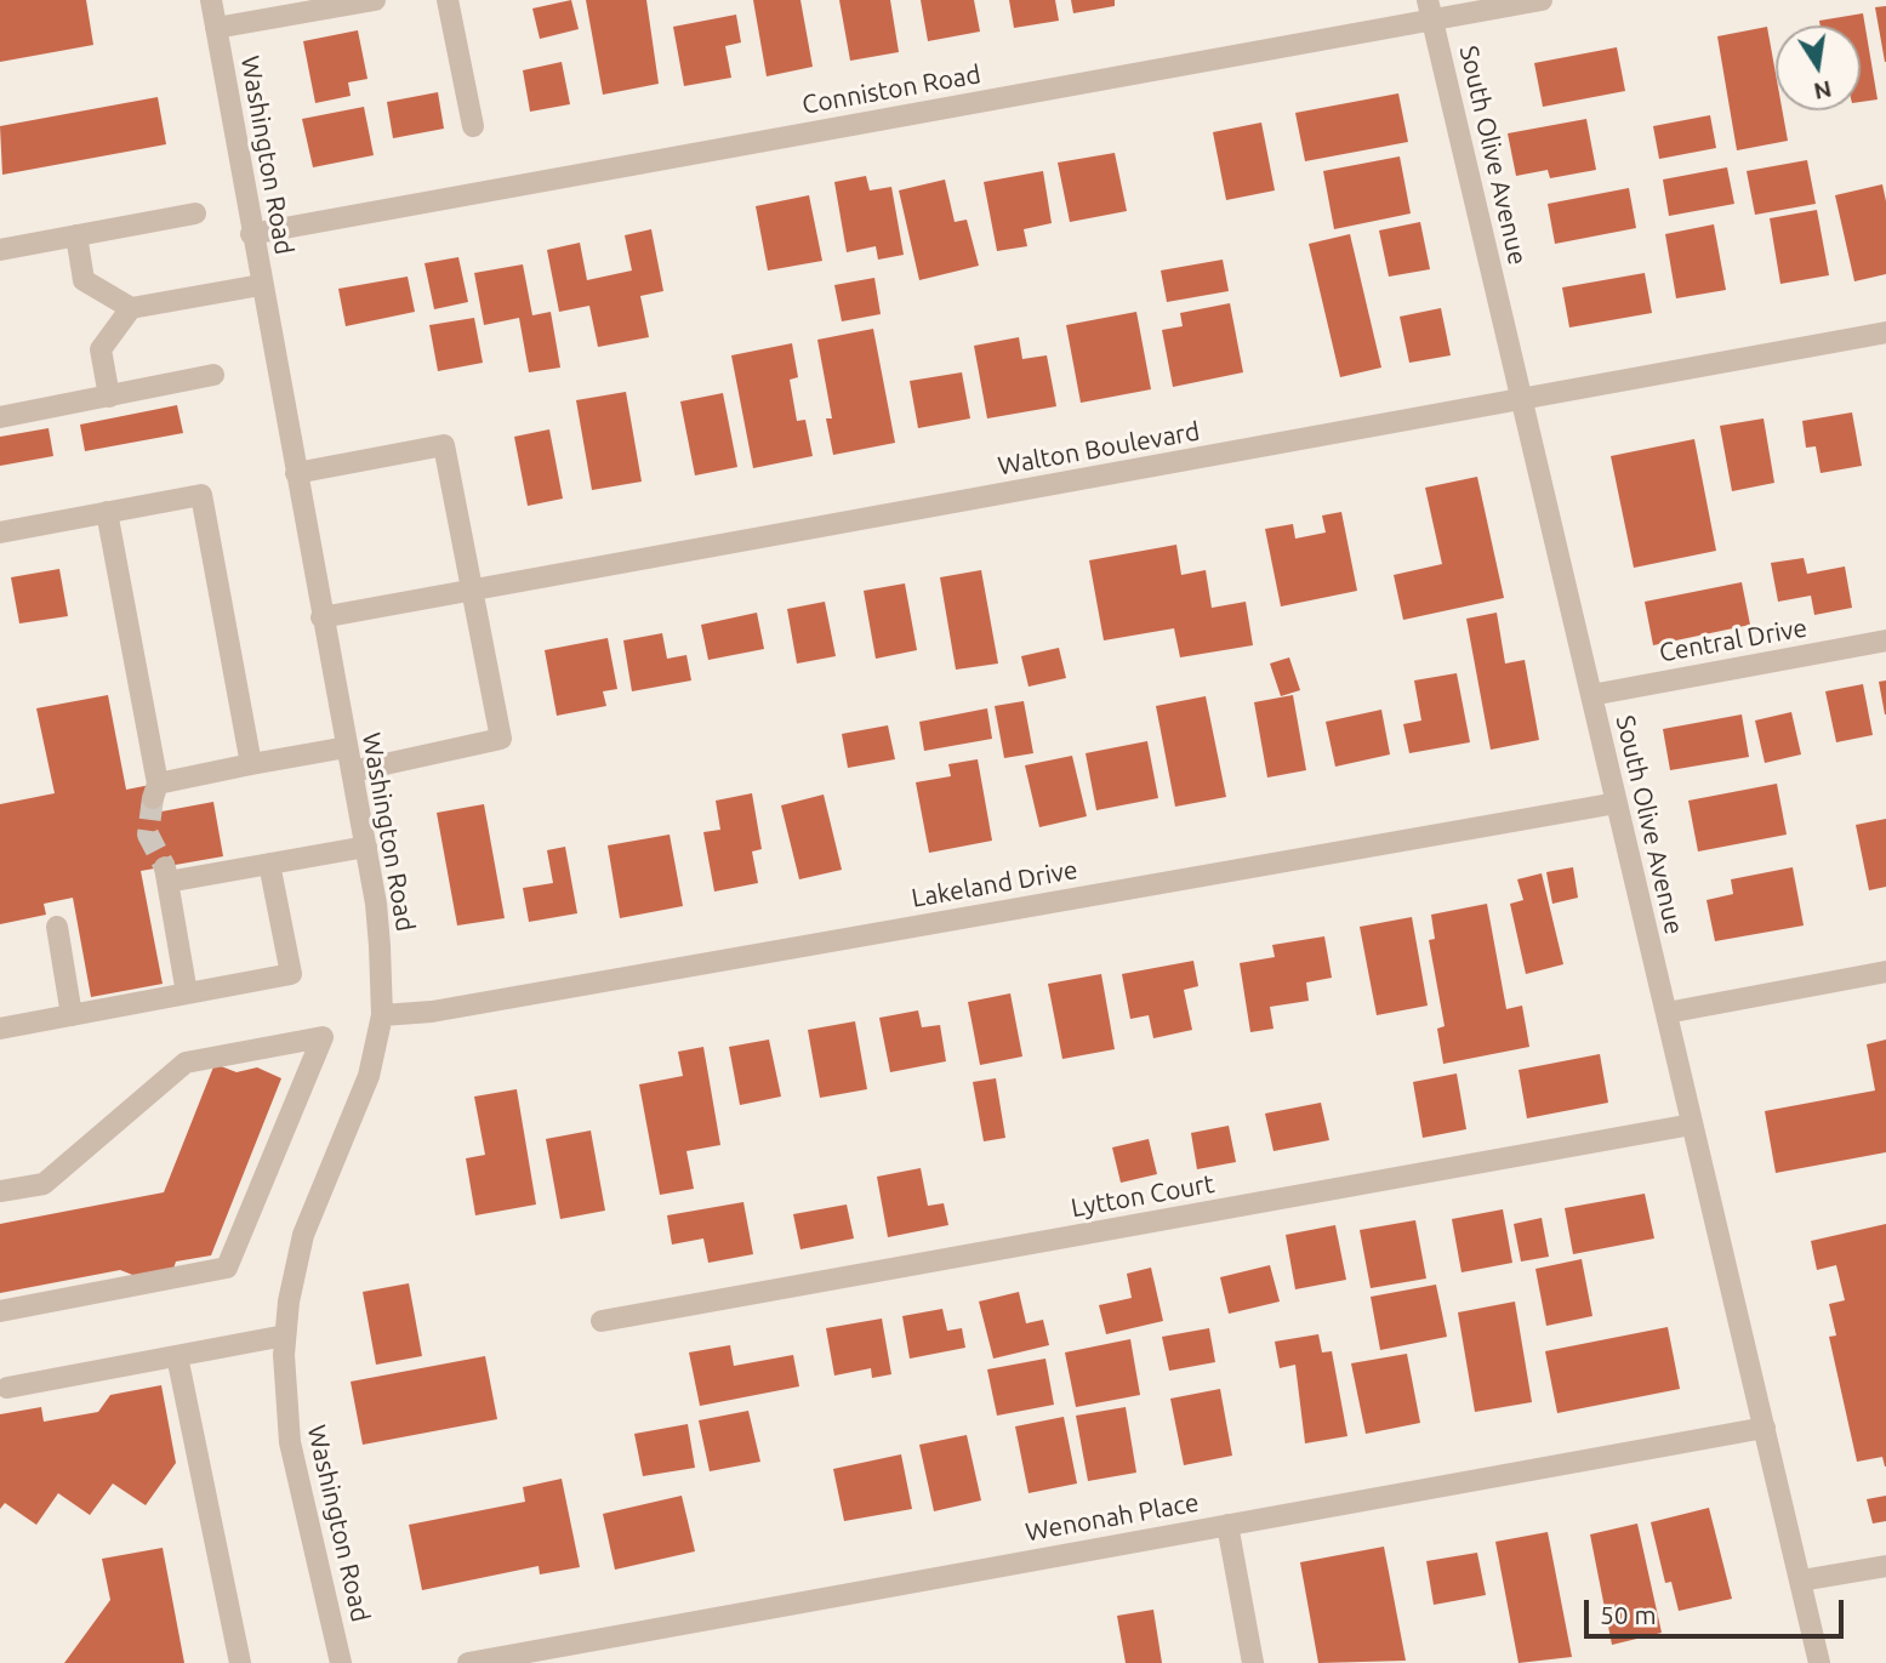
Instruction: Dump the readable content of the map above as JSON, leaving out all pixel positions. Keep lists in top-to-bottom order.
{
  "streets": {
    "street": [
      "Conniston Road",
      "Washington Road",
      "South Olive Avenue",
      "Walton Boulevard",
      "Central Drive",
      "Lakeland Drive",
      "Lytton Court",
      "Wenonah Place"
    ]
  },
  "crossings": [
    ["Conniston Road", "Washington Road"],
    ["Conniston Road", "South Olive Avenue"],
    ["Washington Road", "Walton Boulevard"],
    ["Washington Road", "Lakeland Drive"],
    ["South Olive Avenue", "Walton Boulevard"],
    ["South Olive Avenue", "Central Drive"],
    ["South Olive Avenue", "Lakeland Drive"],
    ["South Olive Avenue", "Lytton Court"],
    ["South Olive Avenue", "Wenonah Place"]
  ],
  "scale_bar": "50 m",
  "north": "bottom"
}
